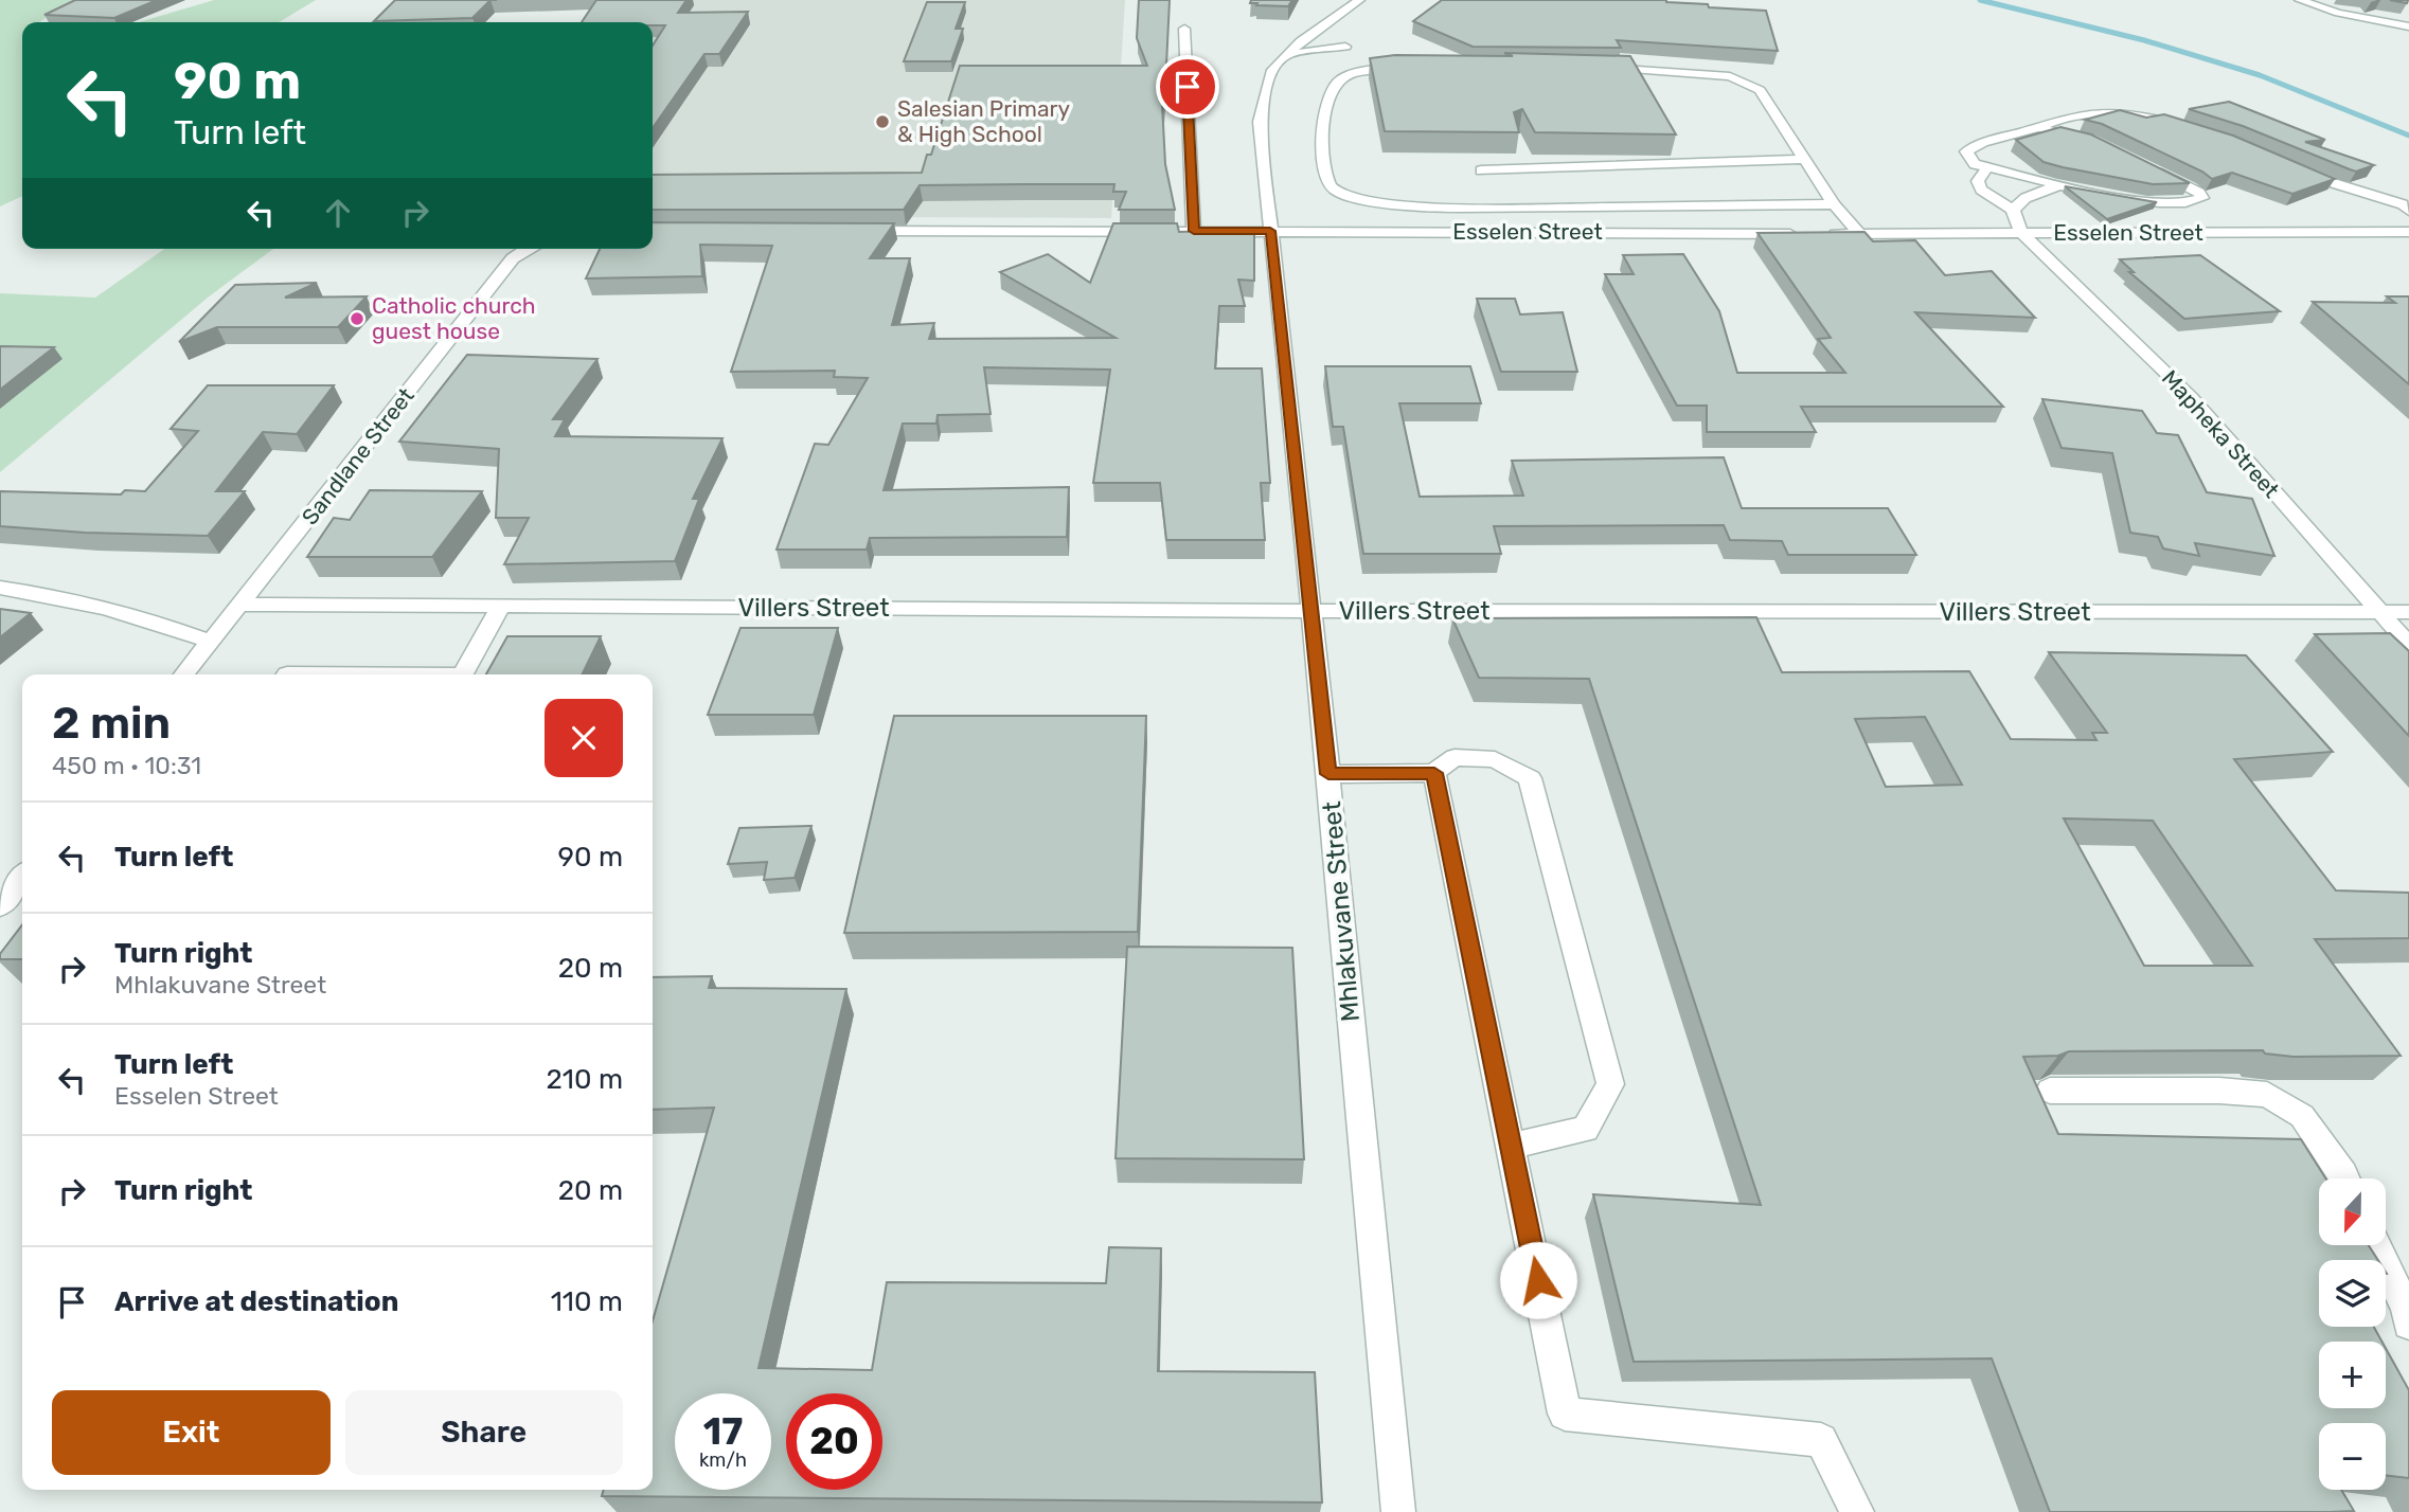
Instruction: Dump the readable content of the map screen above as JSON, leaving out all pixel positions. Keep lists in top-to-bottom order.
{
  "streets": {
    "street": [
      "Esselen Street",
      "Mapheka Street",
      "Sandlane Street",
      "Villers Street",
      "Mhlakuvane Street"
    ]
  },
  "crossings": [
    ["Esselen Street", "Mapheka Street"],
    ["Esselen Street", "Mhlakuvane Street"],
    ["Mapheka Street", "Villers Street"],
    ["Sandlane Street", "Villers Street"],
    ["Villers Street", "Mhlakuvane Street"]
  ],
  "places": ["Salesian Primary & High School", "Catholic church guest house"],
  "north": "bottom",
  "page": {
    "turn": ["90 m", "Turn left"],
    "heading": ["2 min", "450 m · 10:31"],
    "list": [
      {
        "name": "Turn left",
        "value": "90 m"
      },
      {
        "name": "Turn right",
        "note": "Mhlakuvane Street",
        "value": "20 m"
      },
      {
        "name": "Turn left",
        "note": "Esselen Street",
        "value": "210 m"
      },
      {
        "name": "Turn right",
        "value": "20 m"
      },
      {
        "name": "Arrive at destination",
        "value": "110 m"
      }
    ],
    "map_buttons": ["+", "−"],
    "buttons": ["Exit", "Share"],
    "speed": "17 km/h",
    "limit": "20"
  }
}
